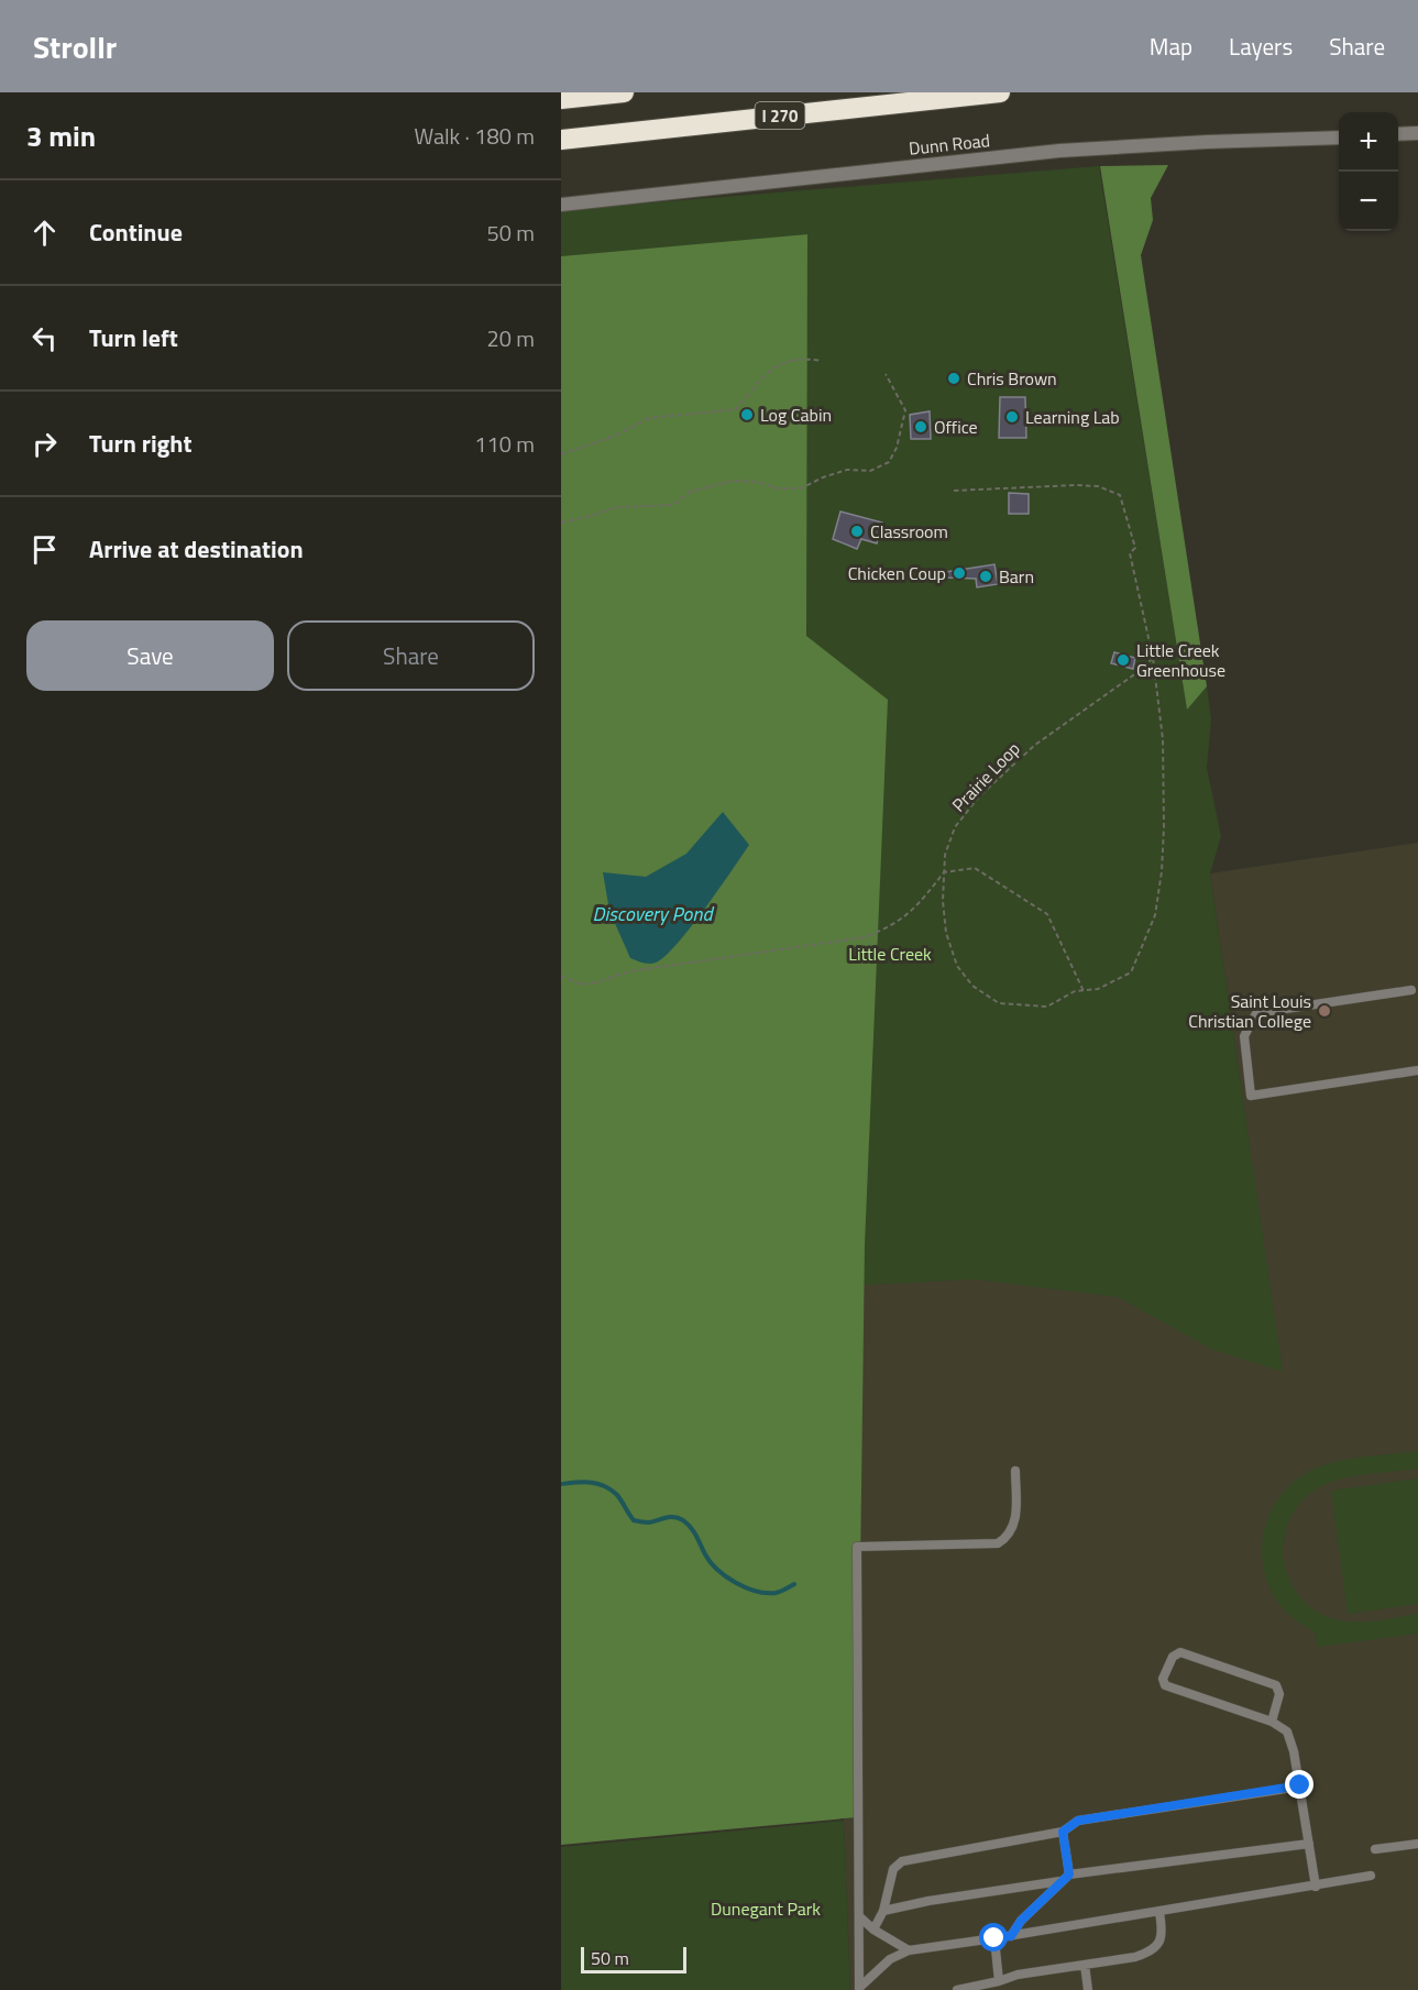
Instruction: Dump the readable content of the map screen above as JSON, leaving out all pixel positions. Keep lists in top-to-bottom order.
{
  "streets": {
    "highway": ["I 270"],
    "street": ["Dunn Road"],
    "path": ["Prairie Loop"]
  },
  "water": ["Discovery Pond"],
  "parks": ["Little Creek", "Dunegant Park"],
  "places": [
    "Chris Brown",
    "Log Cabin",
    "Learning Lab",
    "Office",
    "Classroom",
    "Chicken Coup",
    "Barn",
    "Little Creek Greenhouse",
    "Saint Louis Christian College"
  ],
  "scale_bar": "50 m",
  "page": {
    "header": "Strollr",
    "nav": ["Map", "Layers", "Share"],
    "heading": ["3 min", "Walk · 180 m"],
    "map_buttons": ["+", "−"],
    "list": [
      ["Continue", "50 m"],
      ["Turn left", "20 m"],
      ["Turn right", "110 m"],
      "Arrive at destination"
    ],
    "buttons": ["Save", "Share"],
    "scale": "50 m"
  }
}
